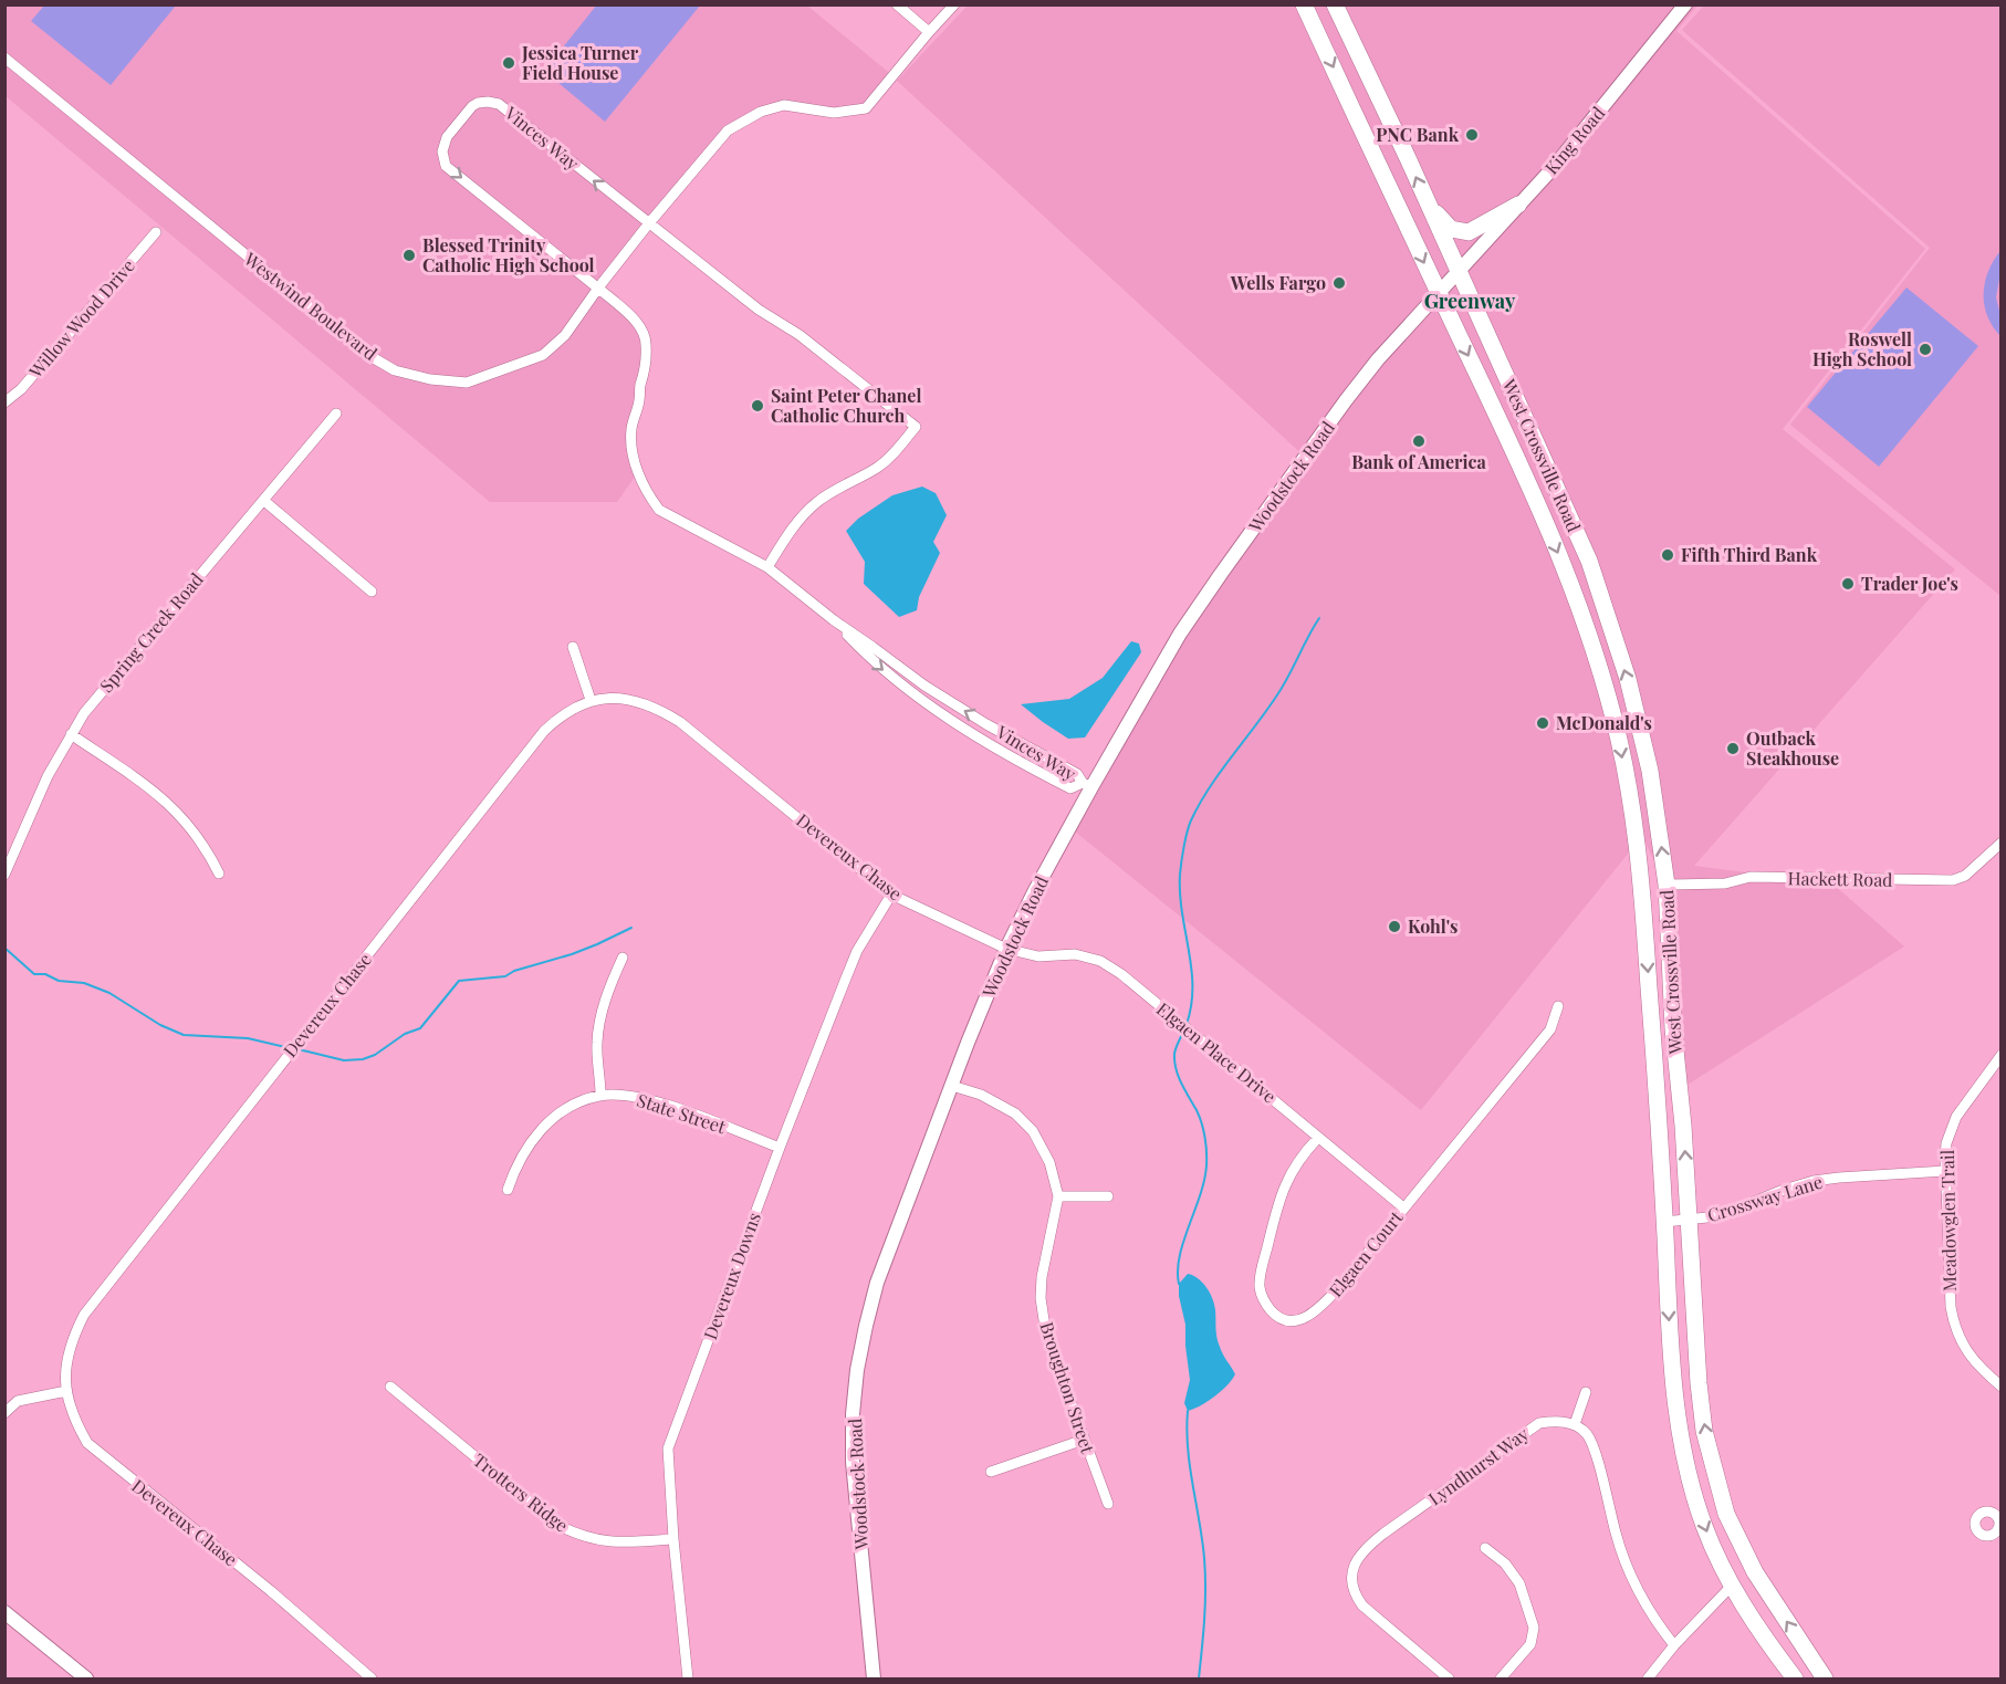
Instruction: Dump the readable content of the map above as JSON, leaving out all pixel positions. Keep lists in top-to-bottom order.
{
  "streets": {
    "main road": ["West Crossville Road"],
    "street": [
      "Vinces Way",
      "King Road",
      "Westwind Boulevard",
      "Willow Wood Drive",
      "Woodstock Road",
      "Spring Creek Road",
      "Devereux Chase",
      "Hackett Road",
      "Elgaen Place Drive",
      "State Street",
      "Crossway Lane",
      "Meadowglen Trail",
      "Elgaen Court",
      "Devereux Downs",
      "Broughton Street",
      "Lyndhurst Way",
      "Trotters Ridge"
    ]
  },
  "crossings": [
    ["Vinces Way", "Westwind Boulevard"],
    ["Vinces Way", "Woodstock Road"],
    ["King Road", "West Crossville Road"],
    ["King Road", "Woodstock Road"],
    ["West Crossville Road", "Woodstock Road"],
    ["West Crossville Road", "Hackett Road"],
    ["West Crossville Road", "Crossway Lane"],
    ["Woodstock Road", "Devereux Chase"],
    ["Woodstock Road", "Elgaen Place Drive"],
    ["Woodstock Road", "Broughton Street"],
    ["Devereux Chase", "Elgaen Place Drive"],
    ["Devereux Chase", "Devereux Downs"],
    ["Elgaen Place Drive", "Elgaen Court"],
    ["State Street", "Devereux Downs"],
    ["Crossway Lane", "Meadowglen Trail"],
    ["Devereux Downs", "Trotters Ridge"]
  ],
  "districts": ["Greenway"],
  "places": [
    "Jessica Turner Field House",
    "PNC Bank",
    "Blessed Trinity Catholic High School",
    "Wells Fargo",
    "Roswell High School",
    "Saint Peter Chanel Catholic Church",
    "Bank of America",
    "Fifth Third Bank",
    "Trader Joe's",
    "McDonald's",
    "Outback Steakhouse",
    "Kohl's"
  ]
}
